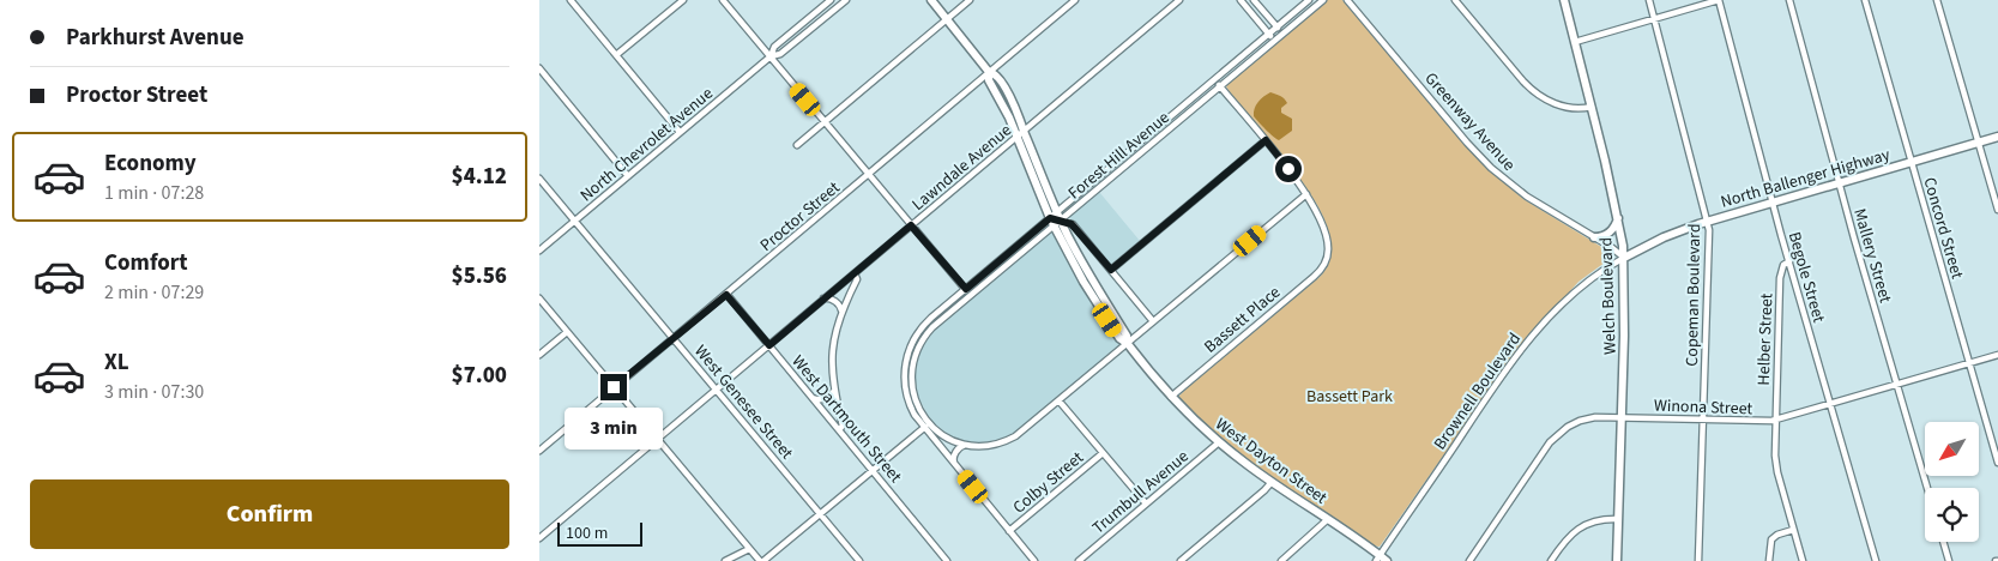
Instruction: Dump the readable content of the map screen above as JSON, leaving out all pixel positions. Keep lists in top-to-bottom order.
{
  "streets": {
    "main road": ["North Ballenger Highway", "Welch Boulevard", "West Dayton Street"],
    "street": [
      "Greenway Avenue",
      "North Chevrolet Avenue",
      "Forest Hill Avenue",
      "Lawndale Avenue",
      "Proctor Street",
      "Concord Street",
      "Mallery Street",
      "Begole Street",
      "Copeman Boulevard",
      "Bassett Place",
      "Helber Street",
      "Brownell Boulevard",
      "West Genesee Street",
      "Winona Street",
      "West Dartmouth Street",
      "Colby Street",
      "Trumbull Avenue"
    ]
  },
  "crossings": [
    ["Greenway Avenue", "North Ballenger Highway"],
    ["Greenway Avenue", "Welch Boulevard"],
    ["Greenway Avenue", "Brownell Boulevard"],
    ["North Chevrolet Avenue", "West Genesee Street"],
    ["Forest Hill Avenue", "West Dayton Street"],
    ["Lawndale Avenue", "West Genesee Street"],
    ["Lawndale Avenue", "West Dartmouth Street"],
    ["Lawndale Avenue", "West Dayton Street"],
    ["North Ballenger Highway", "Concord Street"],
    ["North Ballenger Highway", "Mallery Street"],
    ["North Ballenger Highway", "Begole Street"],
    ["North Ballenger Highway", "Copeman Boulevard"],
    ["North Ballenger Highway", "Welch Boulevard"],
    ["North Ballenger Highway", "Brownell Boulevard"],
    ["Proctor Street", "West Genesee Street"],
    ["Proctor Street", "West Dartmouth Street"],
    ["Proctor Street", "West Dayton Street"],
    ["Concord Street", "Winona Street"],
    ["Mallery Street", "Winona Street"],
    ["Begole Street", "Helber Street"],
    ["Begole Street", "Winona Street"],
    ["Copeman Boulevard", "Winona Street"],
    ["Welch Boulevard", "Brownell Boulevard"],
    ["Welch Boulevard", "Winona Street"],
    ["Bassett Place", "West Dayton Street"],
    ["Helber Street", "Winona Street"],
    ["Brownell Boulevard", "West Dayton Street"],
    ["West Dayton Street", "Trumbull Avenue"]
  ],
  "parks": ["Bassett Park"],
  "scale_bar": "100 m",
  "north": "bottom left",
  "page": {
    "banner": ["Parkhurst Avenue", "Proctor Street"],
    "list": [
      {
        "name": "Economy",
        "note": "1 min · 07:28",
        "value": "$4.12"
      },
      {
        "name": "Comfort",
        "note": "2 min · 07:29",
        "value": "$5.56"
      },
      {
        "name": "XL",
        "note": "3 min · 07:30",
        "value": "$7.00"
      }
    ],
    "bubble": "3 min",
    "buttons": "Confirm",
    "scale": "100 m"
  }
}
